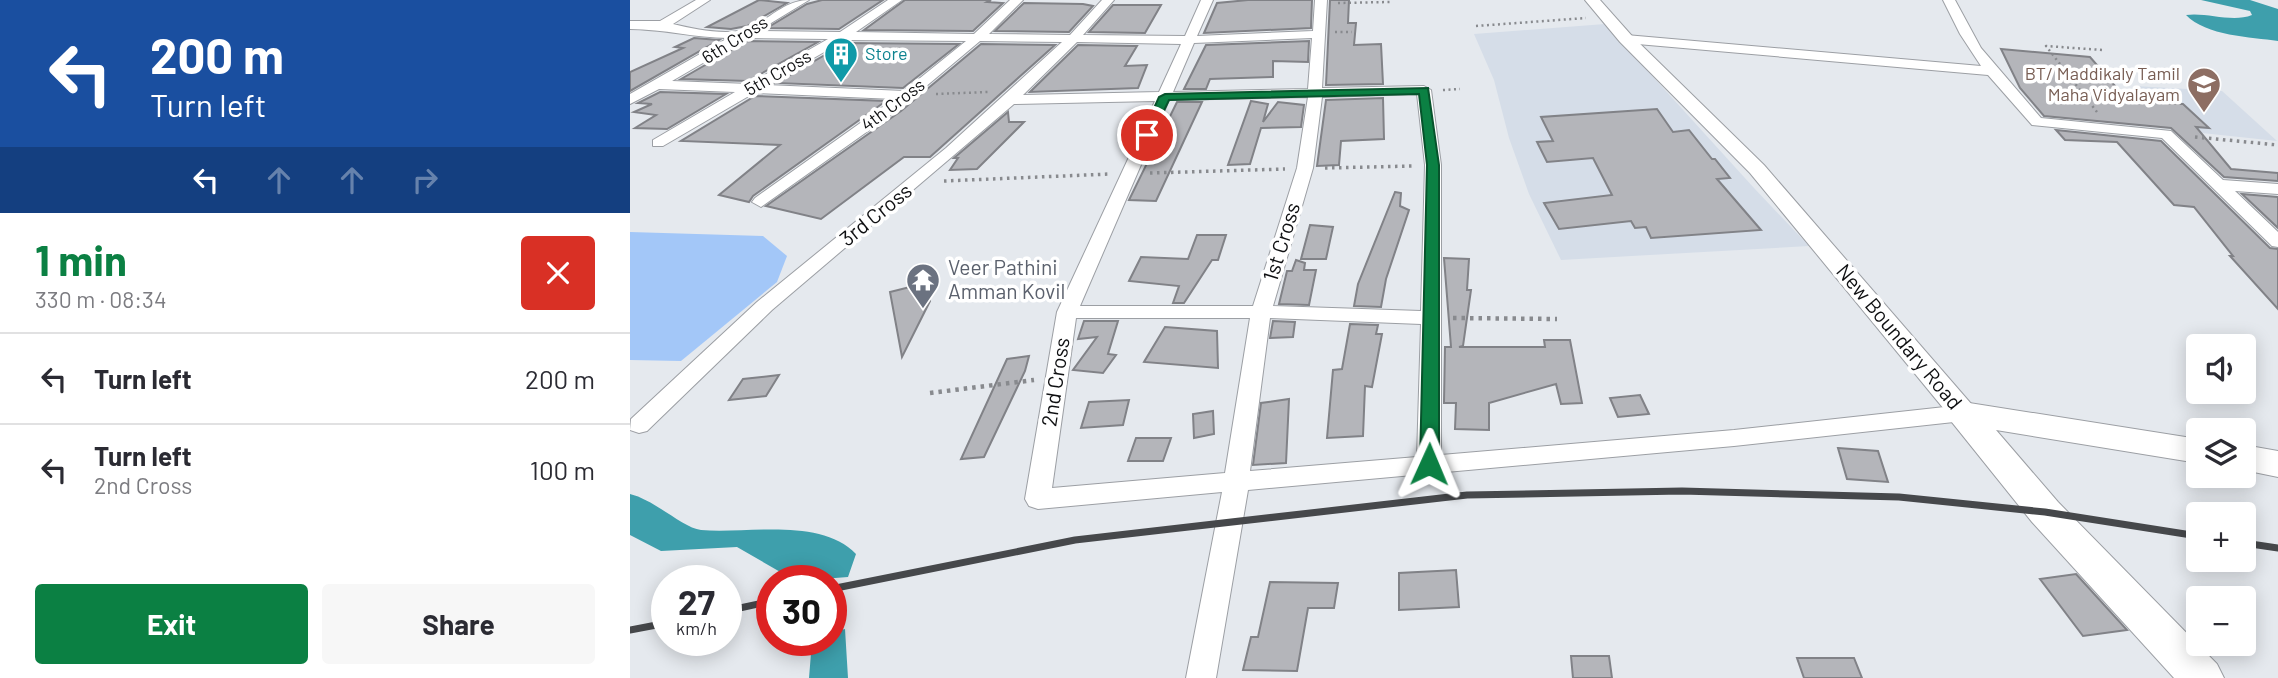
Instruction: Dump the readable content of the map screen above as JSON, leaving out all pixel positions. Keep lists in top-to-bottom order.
{
  "streets": {
    "main road": ["New Boundary Road"],
    "street": [
      "6th Cross",
      "5th Cross",
      "4th Cross",
      "3rd Cross",
      "1st Cross",
      "2nd Cross"
    ]
  },
  "crossings": [
    ["1st Cross", "2nd Cross"]
  ],
  "places": {
    "building": ["Store"],
    "school or university": ["BT/ Maddikaly Tamil Maha Vidyalayam"],
    "temple": ["Veer Pathini Amman Kovil"]
  },
  "page": {
    "turn": ["200 m", "Turn left"],
    "heading": ["1 min", "330 m · 08:34"],
    "list": [
      {
        "name": "Turn left",
        "value": "200 m"
      },
      {
        "name": "Turn left",
        "note": "2nd Cross",
        "value": "100 m"
      }
    ],
    "map_buttons": ["+", "−"],
    "speed": "27 km/h",
    "limit": "30",
    "buttons": ["Exit", "Share"]
  }
}
